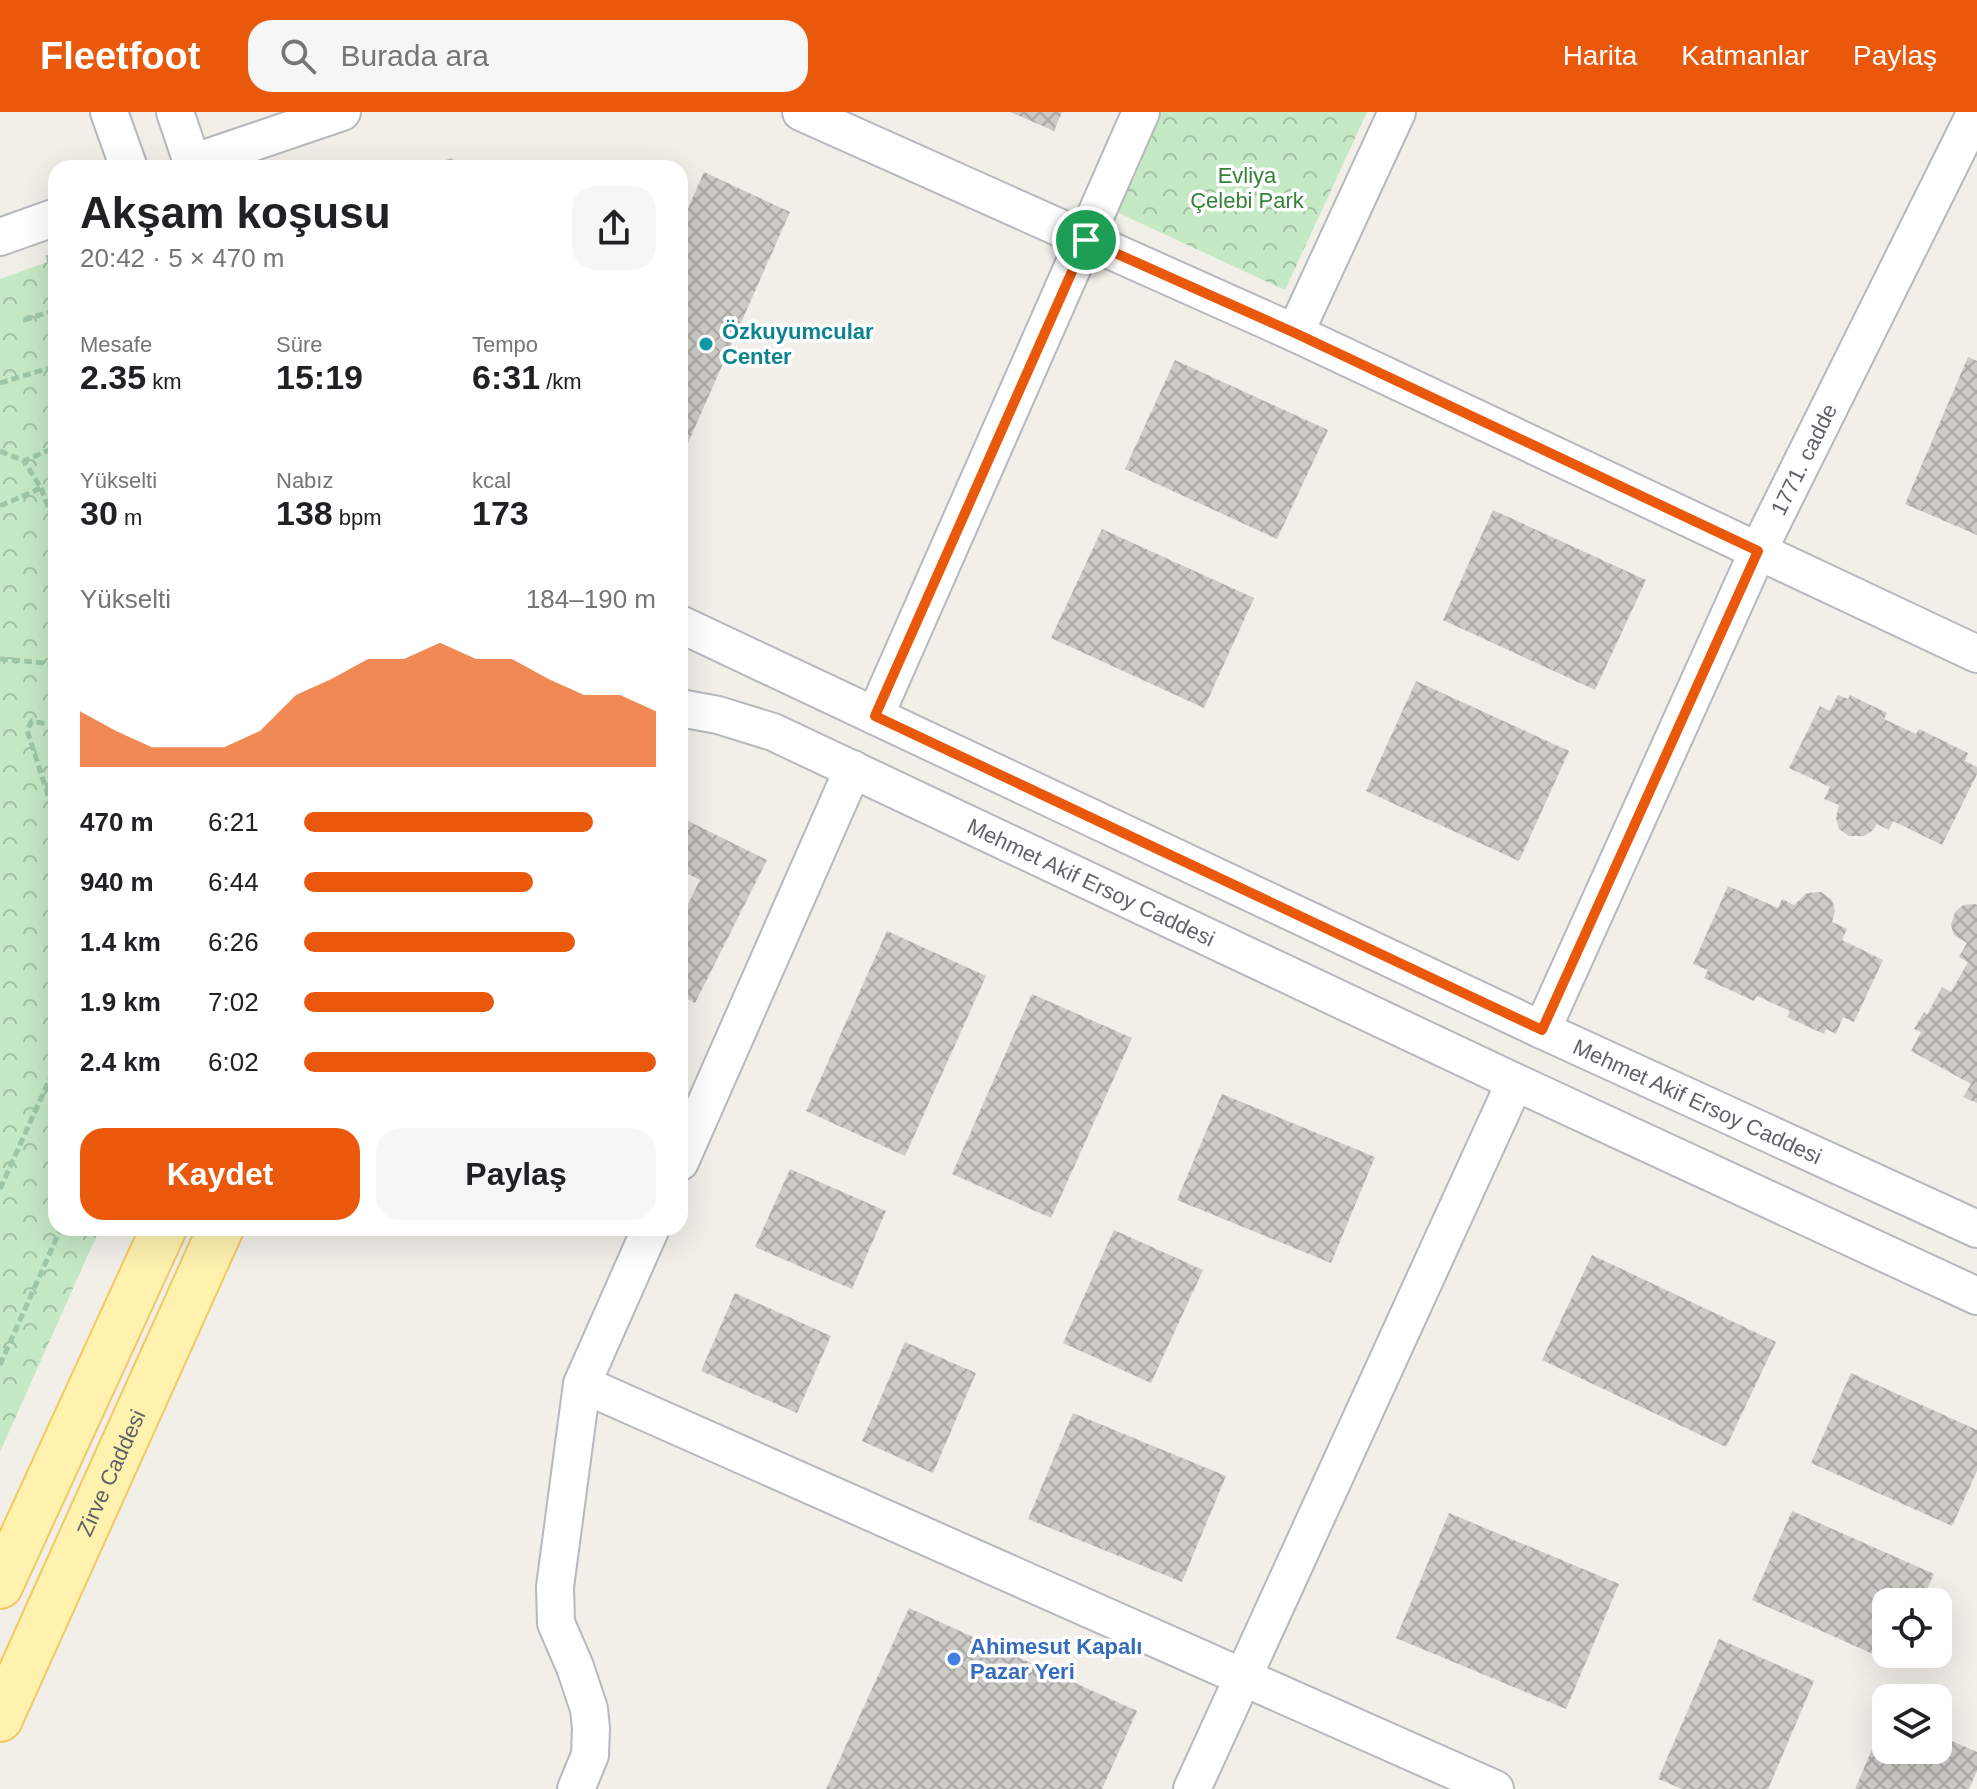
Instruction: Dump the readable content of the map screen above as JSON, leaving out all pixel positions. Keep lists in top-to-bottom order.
{
  "streets": {
    "main road": ["Zirve Caddesi"],
    "street": ["1771. cadde", "Mehmet Akif Ersoy Caddesi"]
  },
  "crossings": [
    ["1771. cadde", "Mehmet Akif Ersoy Caddesi"]
  ],
  "parks": ["Evliya Çelebi Park"],
  "places": ["Özkuyumcular Center", "Ahimesut Kapalı Pazar Yeri"],
  "page": {
    "header": "Fleetfoot",
    "search": "Burada ara",
    "nav": ["Harita", "Katmanlar", "Paylaş"],
    "heading": ["Akşam koşusu", "20:42 · 5 × 470 m"],
    "stats": [
      ["Mesafe", "2.35 km"],
      ["Süre", "15:19"],
      ["Tempo", "6:31 /km"],
      ["Yükselti", "30 m"],
      ["Nabız", "138 bpm"],
      ["kcal", "173"]
    ],
    "chart": ["Yükselti", "184–190 m"],
    "list": [
      {
        "name": "470 m",
        "note": "6:21"
      },
      {
        "name": "940 m",
        "note": "6:44"
      },
      {
        "name": "1.4 km",
        "note": "6:26"
      },
      {
        "name": "1.9 km",
        "note": "7:02"
      },
      {
        "name": "2.4 km",
        "note": "6:02"
      }
    ],
    "buttons": ["Kaydet", "Paylaş"]
  }
}
